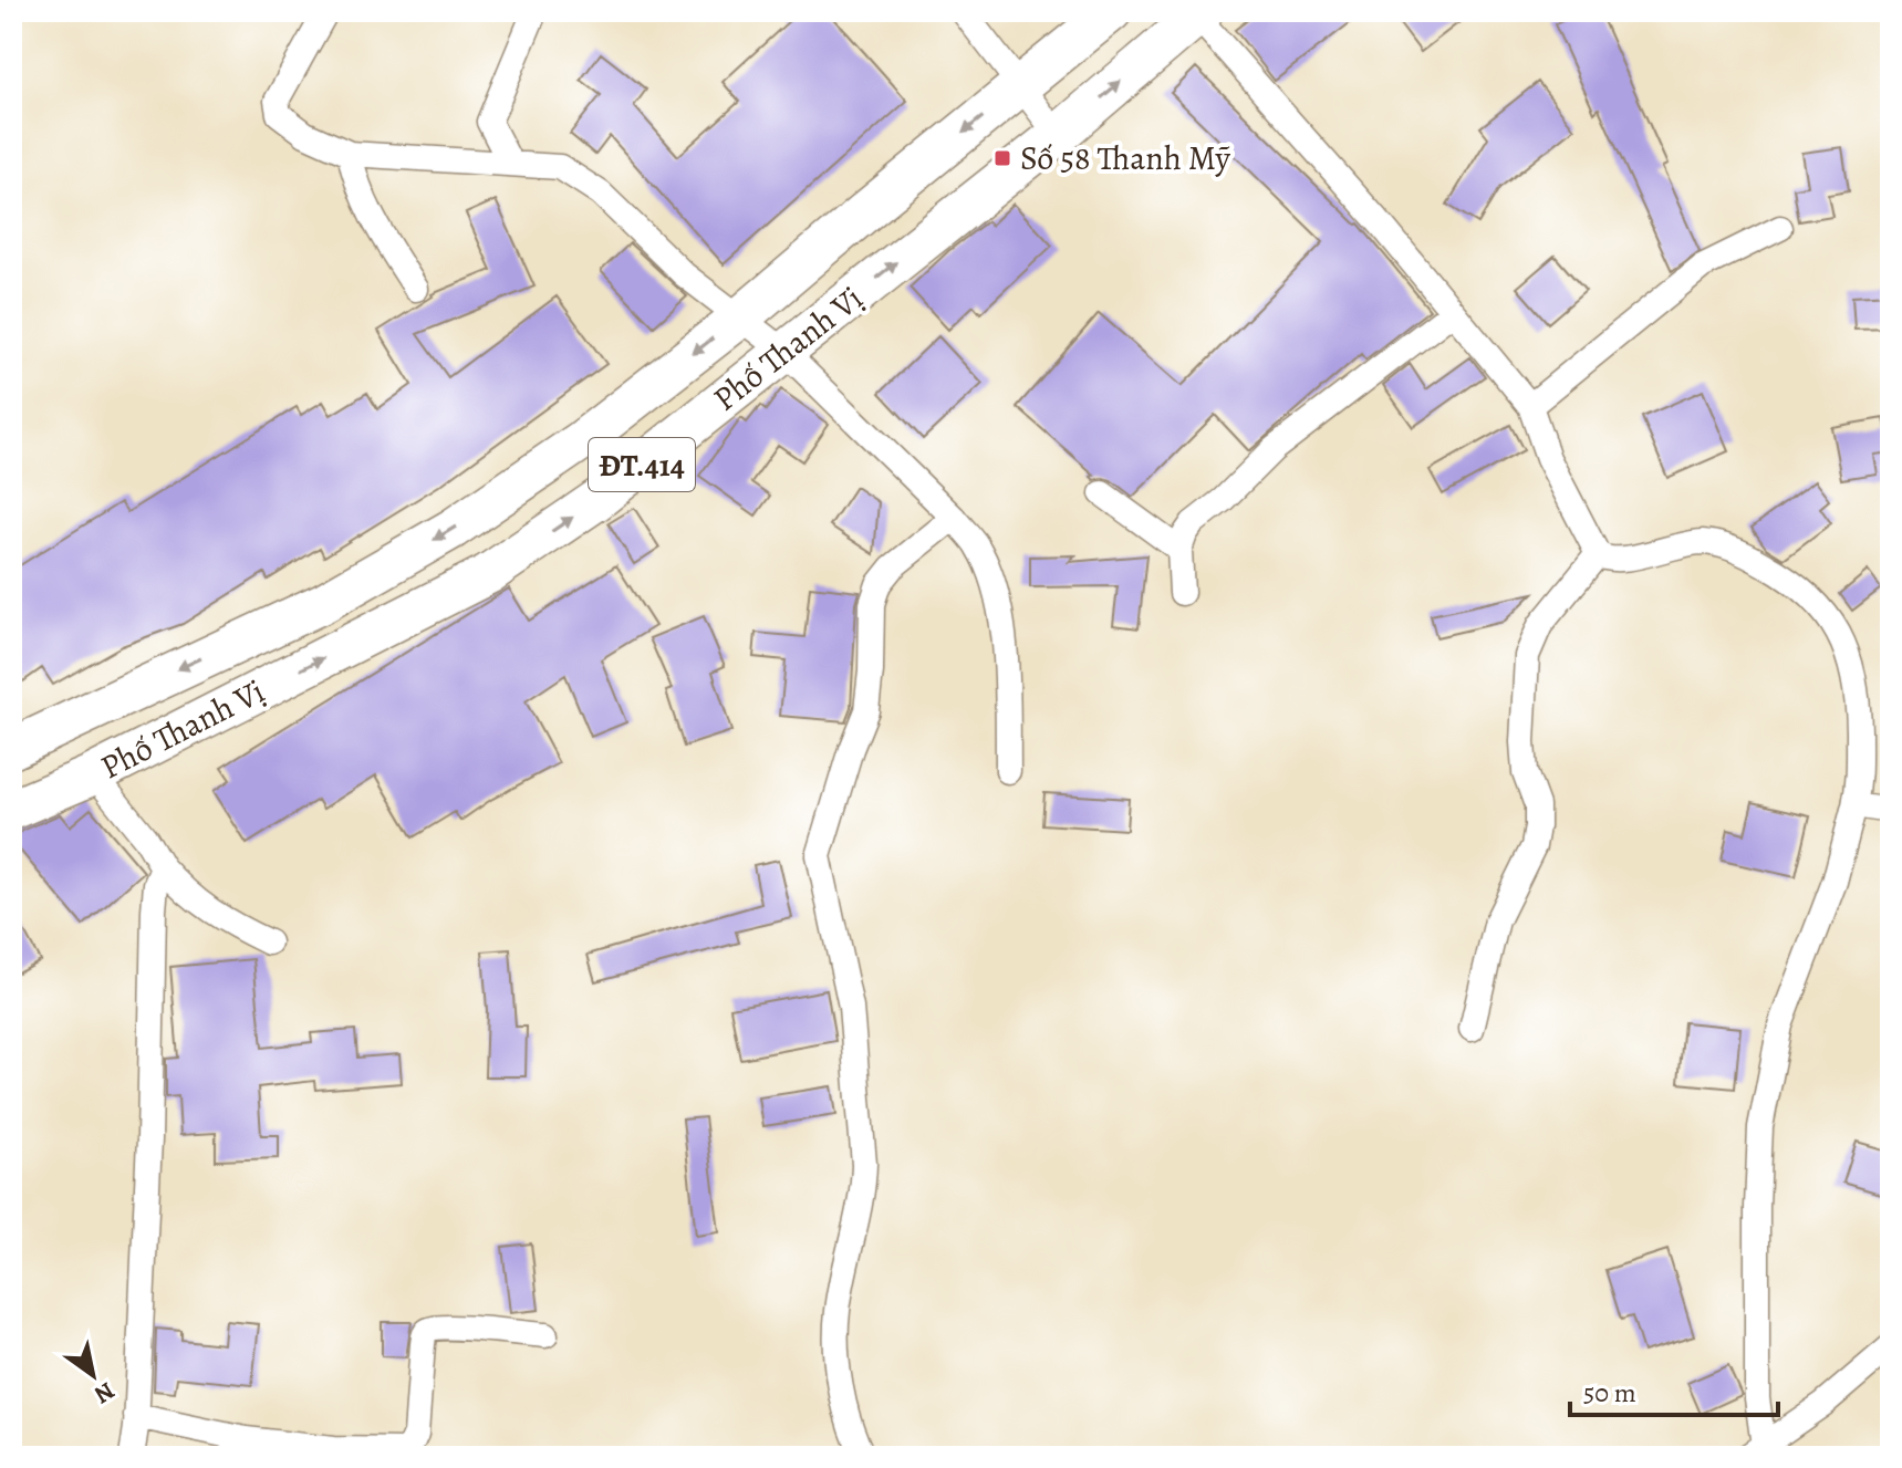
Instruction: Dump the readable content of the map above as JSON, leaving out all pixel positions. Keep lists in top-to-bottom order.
{
  "streets": {
    "main road": ["Phố Thanh Vị", "ĐT.414"]
  },
  "places": {
    "transit": ["Số 58 Thanh Mỹ"]
  },
  "scale_bar": "50 m",
  "north": "bottom right"
}
